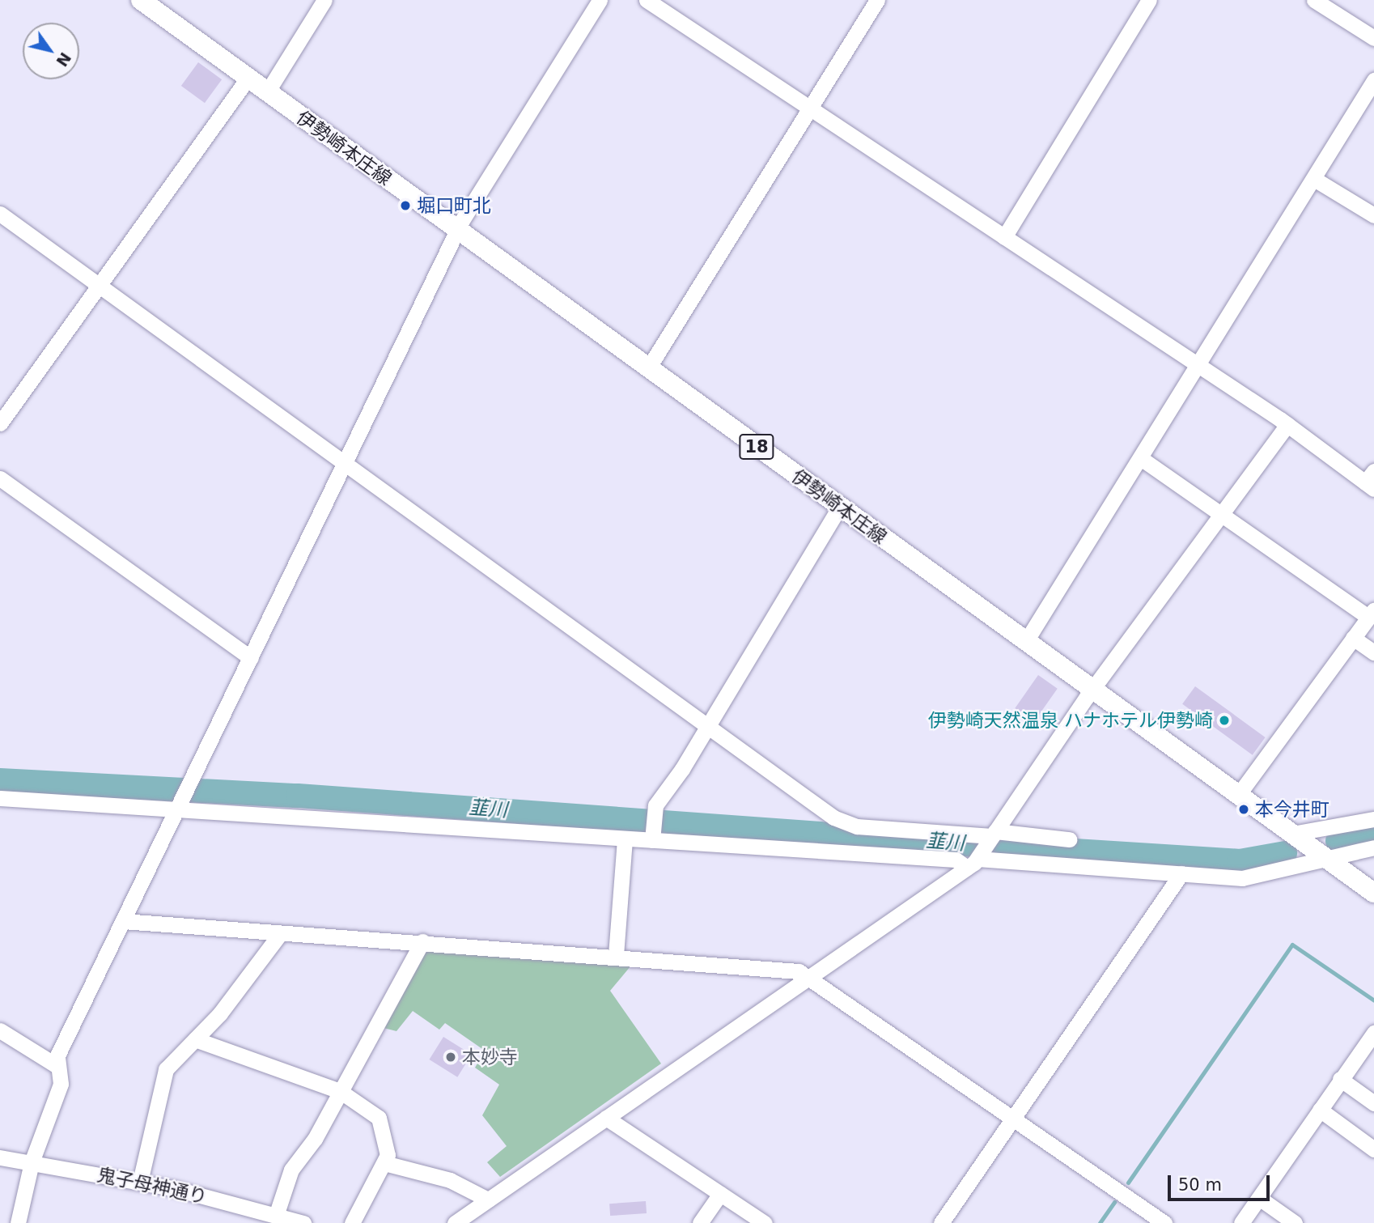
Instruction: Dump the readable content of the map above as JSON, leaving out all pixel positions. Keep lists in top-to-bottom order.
{
  "streets": {
    "main road": ["伊勢崎本庄線", "18"],
    "street": ["鬼子母神通り"]
  },
  "water": ["韮川"],
  "places": [
    "堀口町北",
    "伊勢崎天然温泉 ハナホテル伊勢崎",
    "本今井町",
    "本妙寺"
  ],
  "scale_bar": "50 m",
  "north": "bottom right"
}
